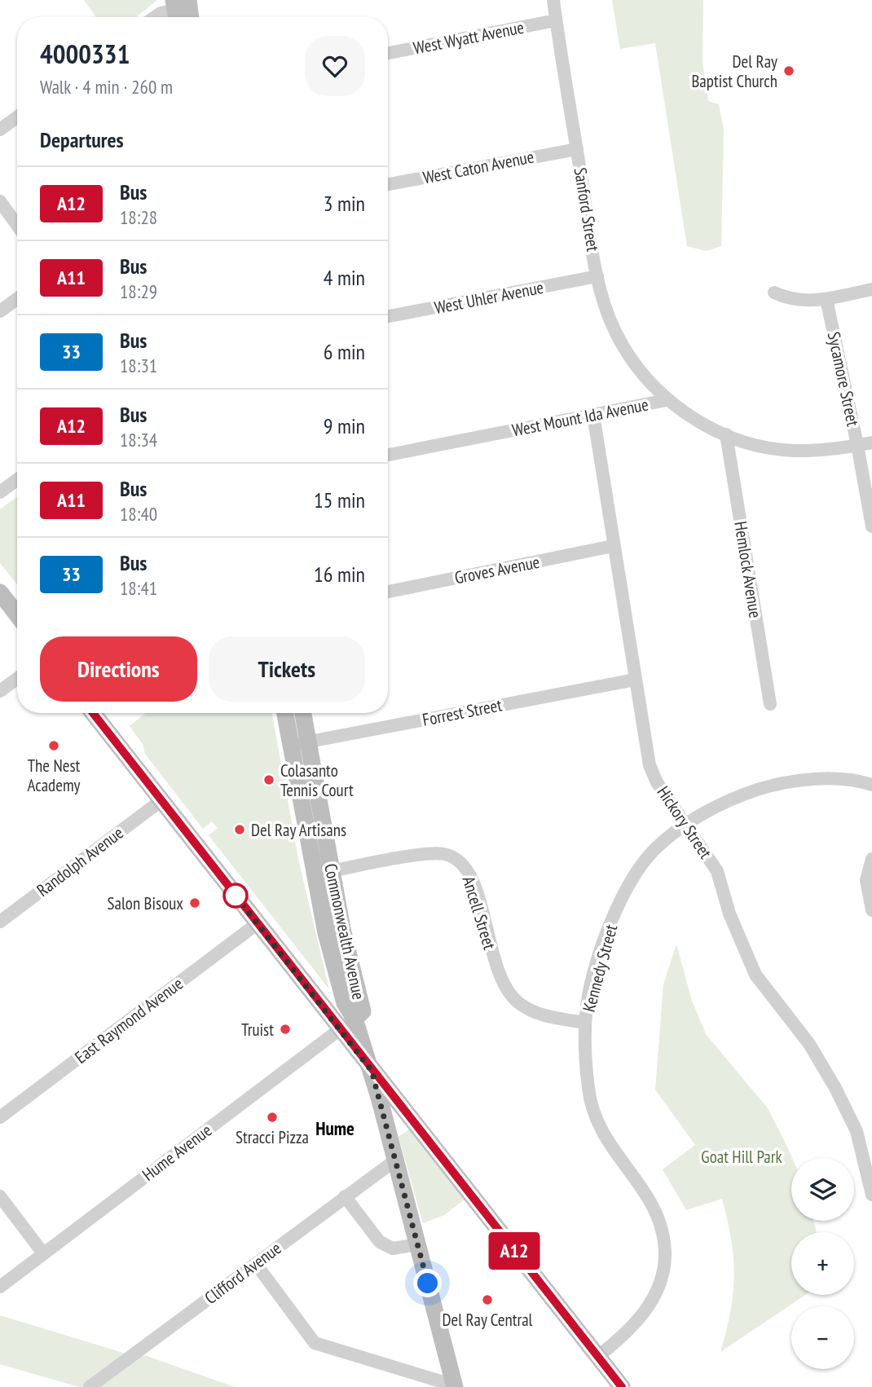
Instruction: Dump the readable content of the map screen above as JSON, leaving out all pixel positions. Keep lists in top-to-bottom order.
{
  "streets": {
    "street": [
      "West Wyatt Avenue",
      "West Caton Avenue",
      "Sanford Street",
      "West Uhler Avenue",
      "Sycamore Street",
      "West Mount Ida Avenue",
      "Groves Avenue",
      "Hemlock Avenue",
      "Forrest Street",
      "Hickory Street",
      "Randolph Avenue",
      "Ancell Street",
      "Commonwealth Avenue",
      "Kennedy Street",
      "East Raymond Avenue",
      "Hume Avenue",
      "Clifford Avenue"
    ]
  },
  "crossings": [
    ["West Wyatt Avenue", "Sanford Street"],
    ["West Caton Avenue", "Sanford Street"],
    ["Sanford Street", "West Uhler Avenue"],
    ["Sanford Street", "West Mount Ida Avenue"],
    ["Sycamore Street", "West Mount Ida Avenue"],
    ["West Mount Ida Avenue", "Hemlock Avenue"],
    ["West Mount Ida Avenue", "Hickory Street"],
    ["Groves Avenue", "Hickory Street"],
    ["Forrest Street", "Hickory Street"],
    ["Forrest Street", "Commonwealth Avenue"],
    ["Hickory Street", "Kennedy Street"],
    ["Ancell Street", "Commonwealth Avenue"],
    ["Ancell Street", "Kennedy Street"],
    ["Commonwealth Avenue", "Hume Avenue"],
    ["Commonwealth Avenue", "Clifford Avenue"]
  ],
  "districts": ["Hume"],
  "parks": ["Goat Hill Park"],
  "places": [
    "Del Ray Baptist Church",
    "The Nest Academy",
    "Colasanto Tennis Court",
    "Del Ray Artisans",
    "Salon Bisoux",
    "Truist",
    "Stracci Pizza",
    "Del Ray Central"
  ],
  "lines": ["bus line A12"],
  "page": {
    "on_map": "A12",
    "heading": [
      ["4000331", "Walk · 4 min · 260 m"],
      "Departures"
    ],
    "list": [
      {
        "mark": "A12",
        "name": "Bus",
        "note": "18:28",
        "value": "3 min"
      },
      {
        "mark": "A11",
        "name": "Bus",
        "note": "18:29",
        "value": "4 min"
      },
      {
        "mark": "33",
        "name": "Bus",
        "note": "18:31",
        "value": "6 min"
      },
      {
        "mark": "A12",
        "name": "Bus",
        "note": "18:34",
        "value": "9 min"
      },
      {
        "mark": "A11",
        "name": "Bus",
        "note": "18:40",
        "value": "15 min"
      },
      {
        "mark": "33",
        "name": "Bus",
        "note": "18:41",
        "value": "16 min"
      }
    ],
    "buttons": ["Directions", "Tickets"],
    "map_buttons": ["+", "−"]
  }
}
